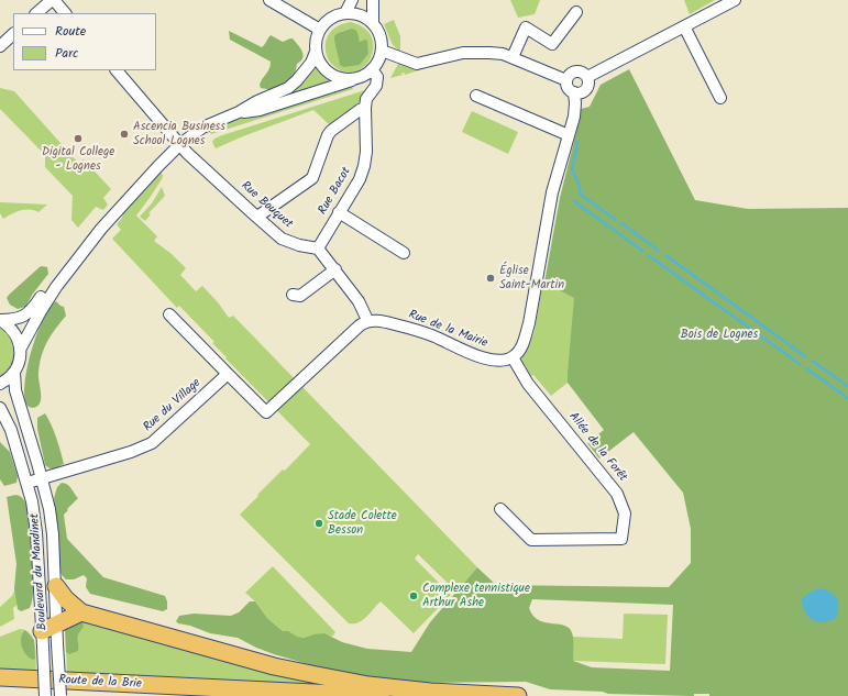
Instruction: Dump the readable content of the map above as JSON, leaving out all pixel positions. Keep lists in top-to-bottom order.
{
  "streets": {
    "highway": ["Route de la Brie"],
    "street": [
      "Rue Bacot",
      "Rue Bouquet",
      "Rue de la Mairie",
      "Rue du Village",
      "Allée de la Forêt",
      "Boulevard du Mandinet"
    ]
  },
  "crossings": [
    ["Rue Bacot", "Rue Bouquet"],
    ["Rue de la Mairie", "Allée de la Forêt"],
    ["Rue du Village", "Boulevard du Mandinet"]
  ],
  "parks": ["Bois de Lognes"],
  "places": [
    "Ascencia Business School Lognes",
    "Digital College - Lognes",
    "Église Saint-Martin",
    "Stade Colette Besson",
    "Complexe tennistique Arthur Ashe"
  ],
  "legend": ["Route", "Parc"]
}
